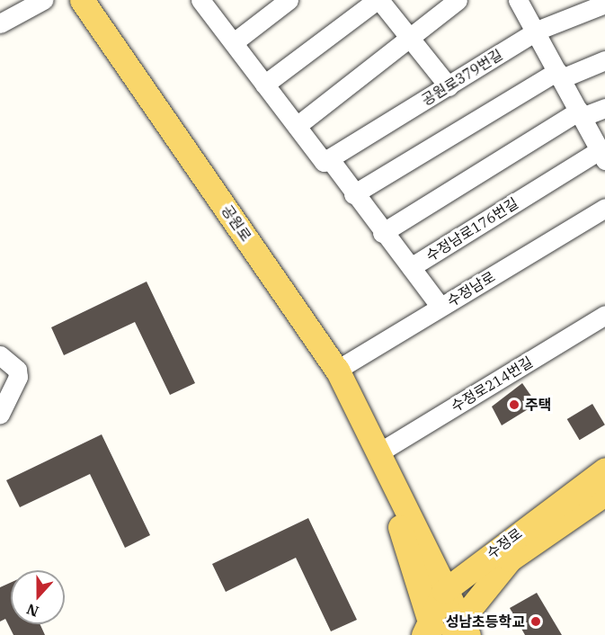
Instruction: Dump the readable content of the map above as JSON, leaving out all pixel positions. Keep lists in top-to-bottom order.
{
  "streets": {
    "main road": ["공원로", "수정로"],
    "street": [
      "공원로379번길",
      "수정남로176번길",
      "수정남로",
      "수정로214번길"
    ]
  },
  "crossings": [
    ["공원로379번길", "수정남로176번길"],
    ["공원로", "수정남로"],
    ["공원로", "수정로214번길"],
    ["공원로", "수정로"],
    ["수정남로176번길", "수정남로"]
  ],
  "places": ["주택", "성남초등학교"],
  "north": "bottom"
}
